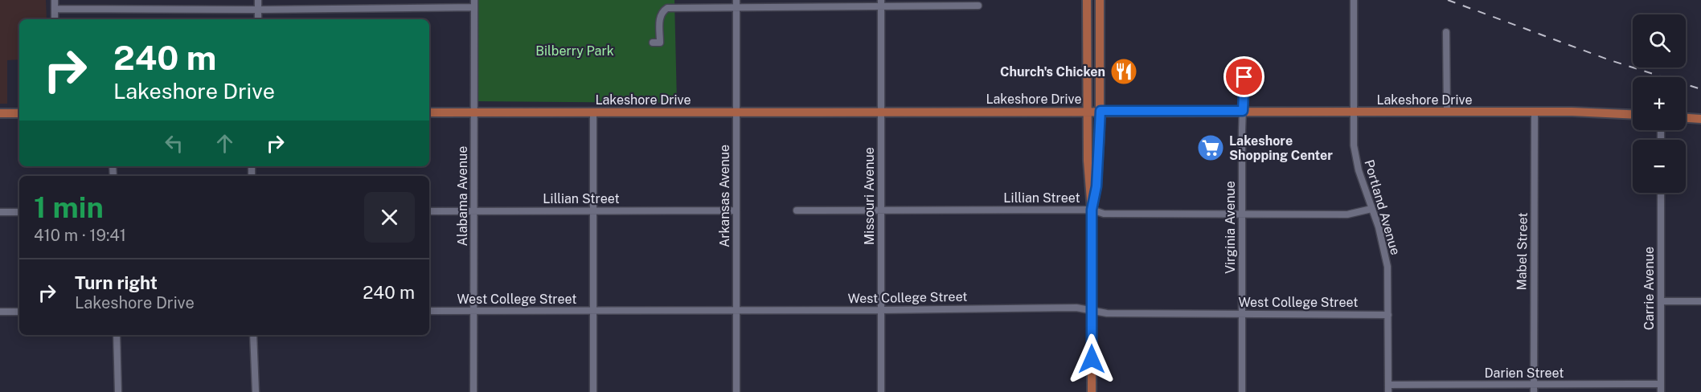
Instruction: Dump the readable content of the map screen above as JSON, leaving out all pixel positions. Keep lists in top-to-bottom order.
{
  "streets": {
    "main road": ["Lakeshore Drive"],
    "street": [
      "Alabama Avenue",
      "Arkansas Avenue",
      "Missouri Avenue",
      "Lillian Street",
      "Portland Avenue",
      "Virginia Avenue",
      "Mabel Street",
      "Carrie Avenue",
      "West College Street",
      "Darien Street"
    ]
  },
  "crossings": [
    ["Lakeshore Drive", "Alabama Avenue"],
    ["Lakeshore Drive", "Arkansas Avenue"],
    ["Lakeshore Drive", "Missouri Avenue"],
    ["Lakeshore Drive", "Portland Avenue"],
    ["Lakeshore Drive", "Virginia Avenue"],
    ["Lakeshore Drive", "Mabel Street"],
    ["Alabama Avenue", "Lillian Street"],
    ["Alabama Avenue", "West College Street"],
    ["Arkansas Avenue", "Lillian Street"],
    ["Arkansas Avenue", "West College Street"],
    ["Missouri Avenue", "Lillian Street"],
    ["Missouri Avenue", "West College Street"],
    ["Lillian Street", "Portland Avenue"],
    ["Lillian Street", "Virginia Avenue"],
    ["Portland Avenue", "West College Street"],
    ["Portland Avenue", "Darien Street"],
    ["Virginia Avenue", "West College Street"],
    ["Mabel Street", "Darien Street"],
    ["Carrie Avenue", "Darien Street"]
  ],
  "parks": ["Bilberry Park"],
  "places": {
    "restaurant": ["Church's Chicken"],
    "supermarket": ["Lakeshore Shopping Center"]
  },
  "page": {
    "map_buttons": ["+", "−"],
    "turn": ["240 m", "Lakeshore Drive"],
    "heading": ["1 min", "410 m · 19:41"],
    "list": [
      {
        "name": "Turn right",
        "note": "Lakeshore Drive",
        "value": "240 m"
      }
    ]
  }
}
